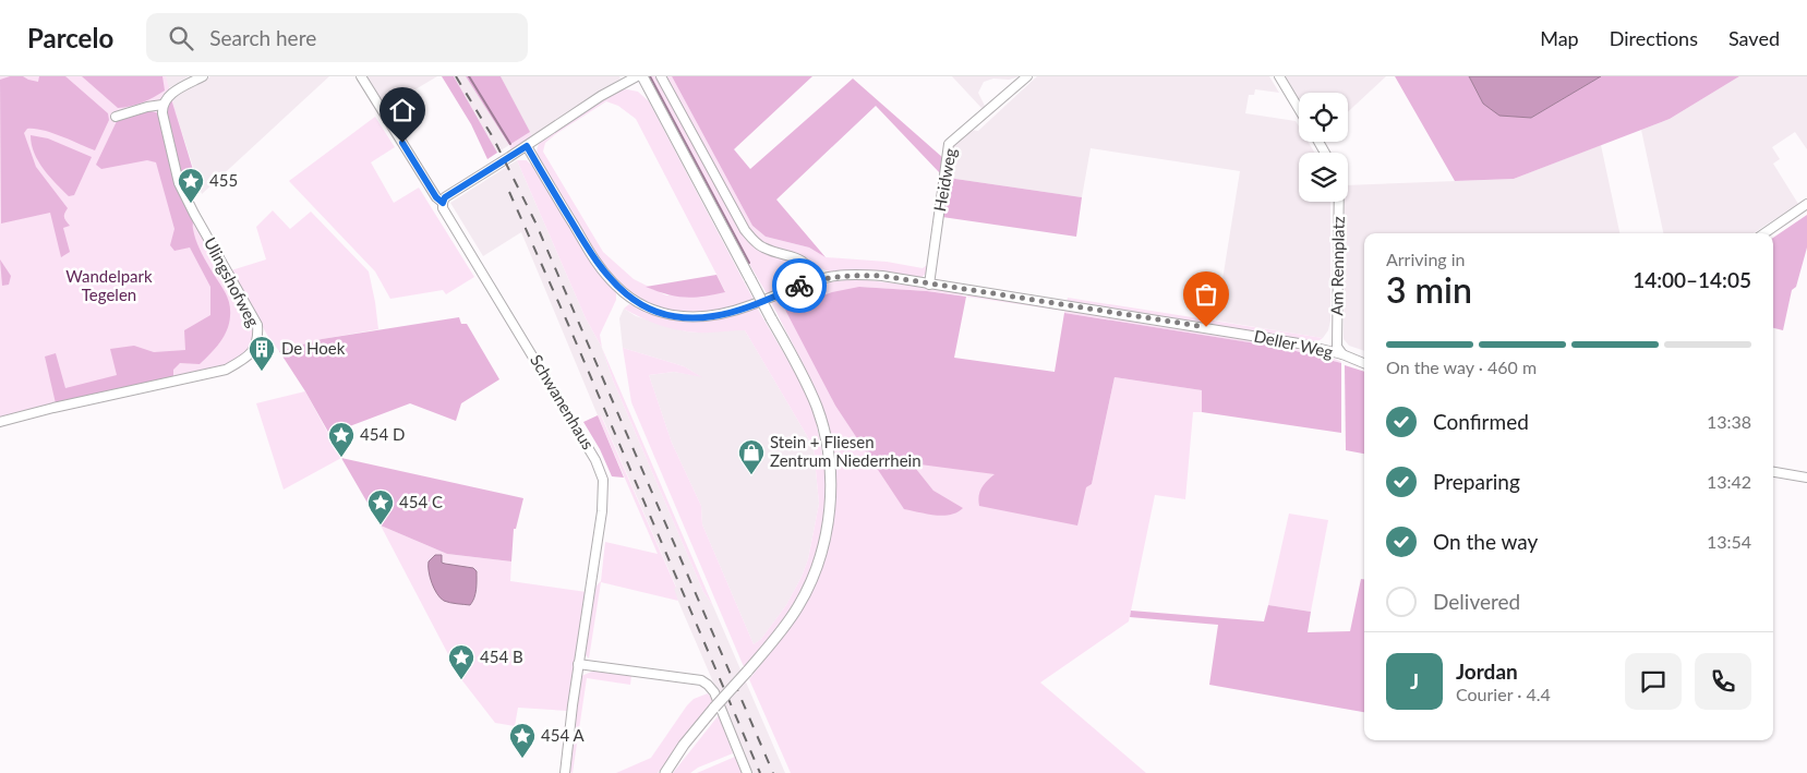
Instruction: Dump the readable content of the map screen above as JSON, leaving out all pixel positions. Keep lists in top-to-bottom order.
{
  "streets": {
    "street": [
      "Heidweg",
      "Am Rennplatz",
      "Ulingshofweg",
      "Deller Weg",
      "Schwanenhaus"
    ]
  },
  "crossings": [
    ["Heidweg", "Deller Weg"],
    ["Am Rennplatz", "Deller Weg"]
  ],
  "parks": ["Wandelpark Tegelen"],
  "places": {
    "place": [
      "455",
      "454 D",
      "454 C",
      "454 B",
      "454 A"
    ],
    "building": ["De Hoek"],
    "shop": ["Stein + Fliesen Zentrum Niederrhein"]
  },
  "page": {
    "header": "Parcelo",
    "search": "Search here",
    "nav": ["Map", "Directions", "Saved"],
    "heading": ["3 min", "Arriving in", "14:00–14:05"],
    "panel": ["Jordan", "Courier · 4.4"],
    "bar": "On the way · 460 m",
    "list": [
      ["Confirmed", "13:38"],
      ["Preparing", "13:42"],
      ["On the way", "13:54"],
      "Delivered"
    ],
    "round": "J"
  }
}
